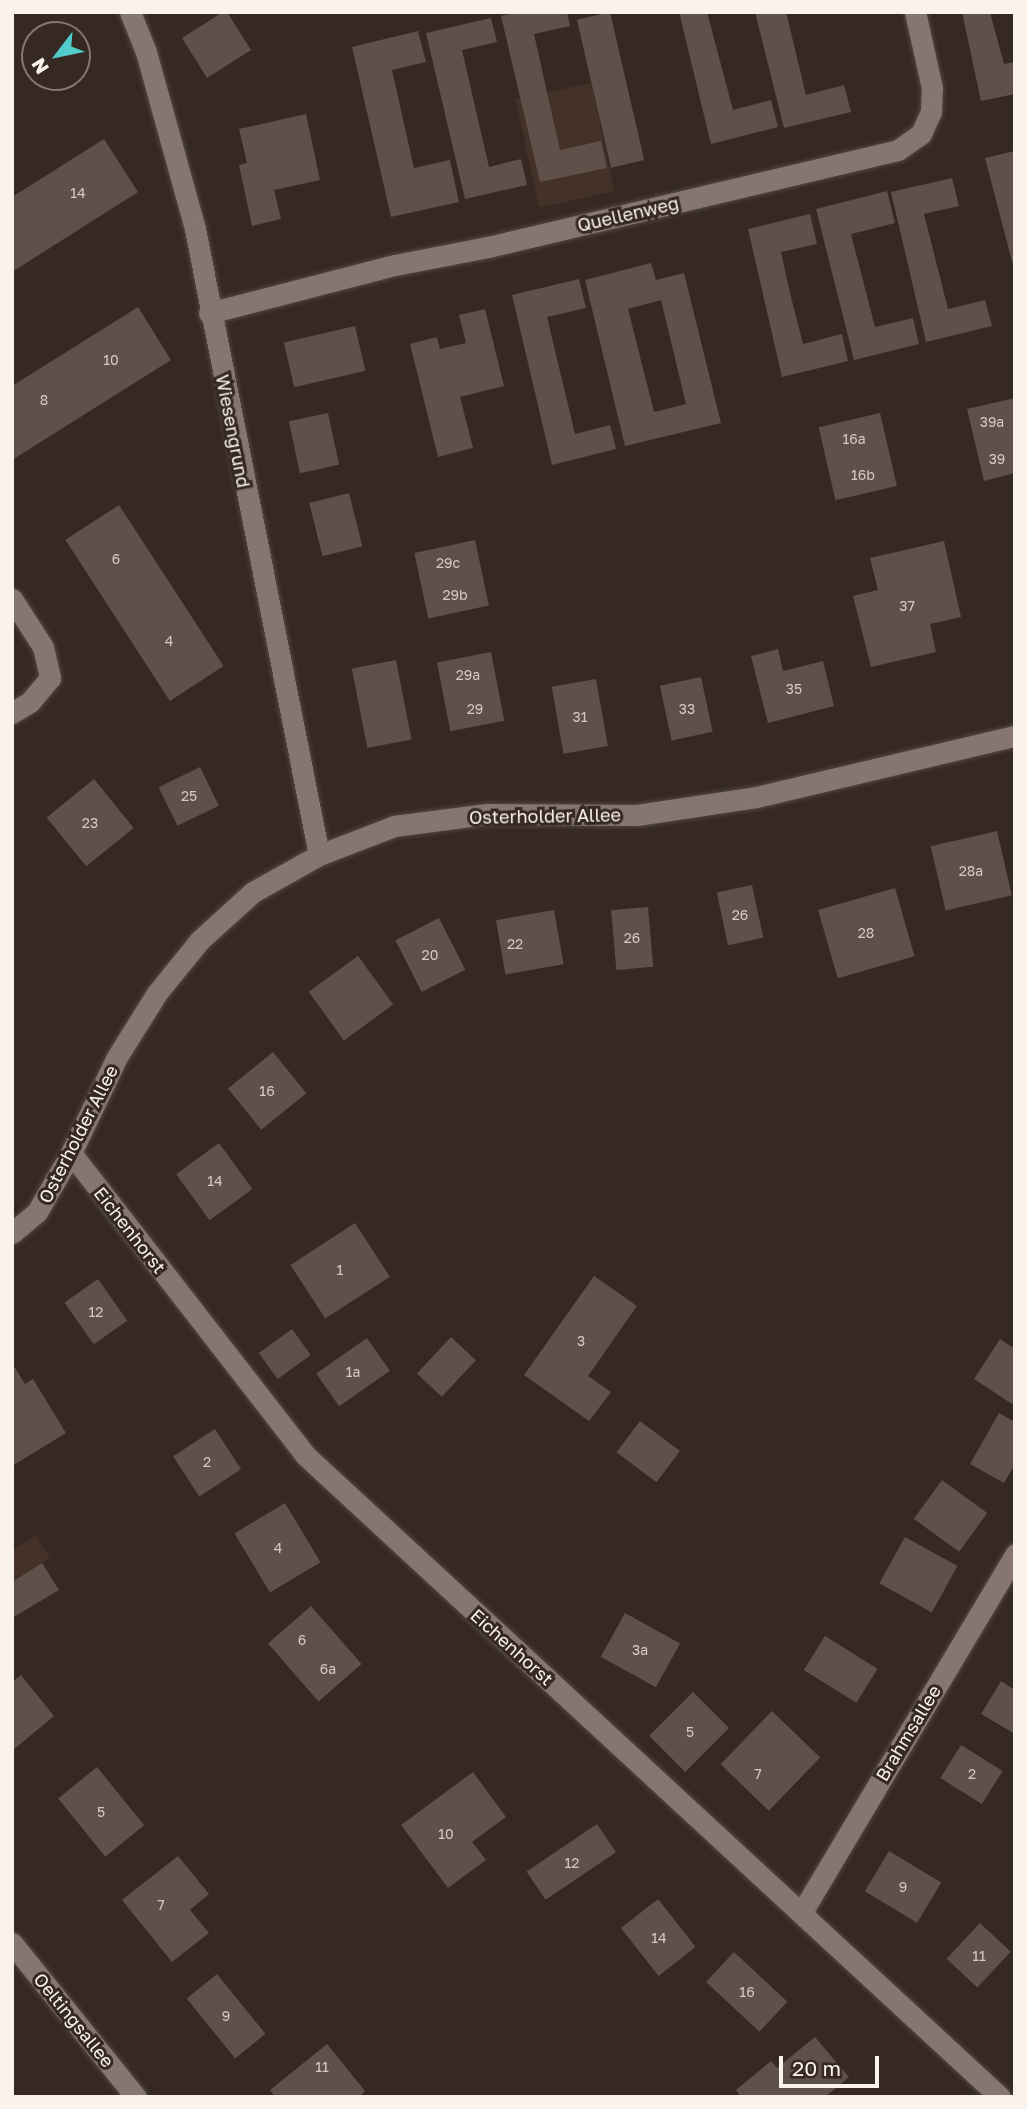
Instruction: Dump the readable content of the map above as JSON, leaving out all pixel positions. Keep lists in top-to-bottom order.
{
  "streets": {
    "street": [
      "Quellenweg",
      "Wiesengrund",
      "Osterholder Allee",
      "Eichenhorst",
      "Brahmsallee",
      "Oeltingsallee"
    ]
  },
  "crossings": [
    ["Quellenweg", "Wiesengrund"],
    ["Wiesengrund", "Osterholder Allee"],
    ["Osterholder Allee", "Eichenhorst"],
    ["Eichenhorst", "Brahmsallee"]
  ],
  "house_numbers": [
    "14",
    "10",
    "8",
    "39a",
    "16a",
    "39",
    "16b",
    "6",
    "29c",
    "29b",
    "37",
    "4",
    "29a",
    "35",
    "29",
    "33",
    "31",
    "25",
    "23",
    "28a",
    "26",
    "28",
    "26",
    "22",
    "20",
    "16",
    "14",
    "1",
    "12",
    "3",
    "1a",
    "2",
    "4",
    "6",
    "3a",
    "6a",
    "5",
    "7",
    "2",
    "5",
    "10",
    "12",
    "9",
    "7",
    "14",
    "11",
    "16",
    "9",
    "11"
  ],
  "scale_bar": "20 m",
  "north": "bottom left"
}
